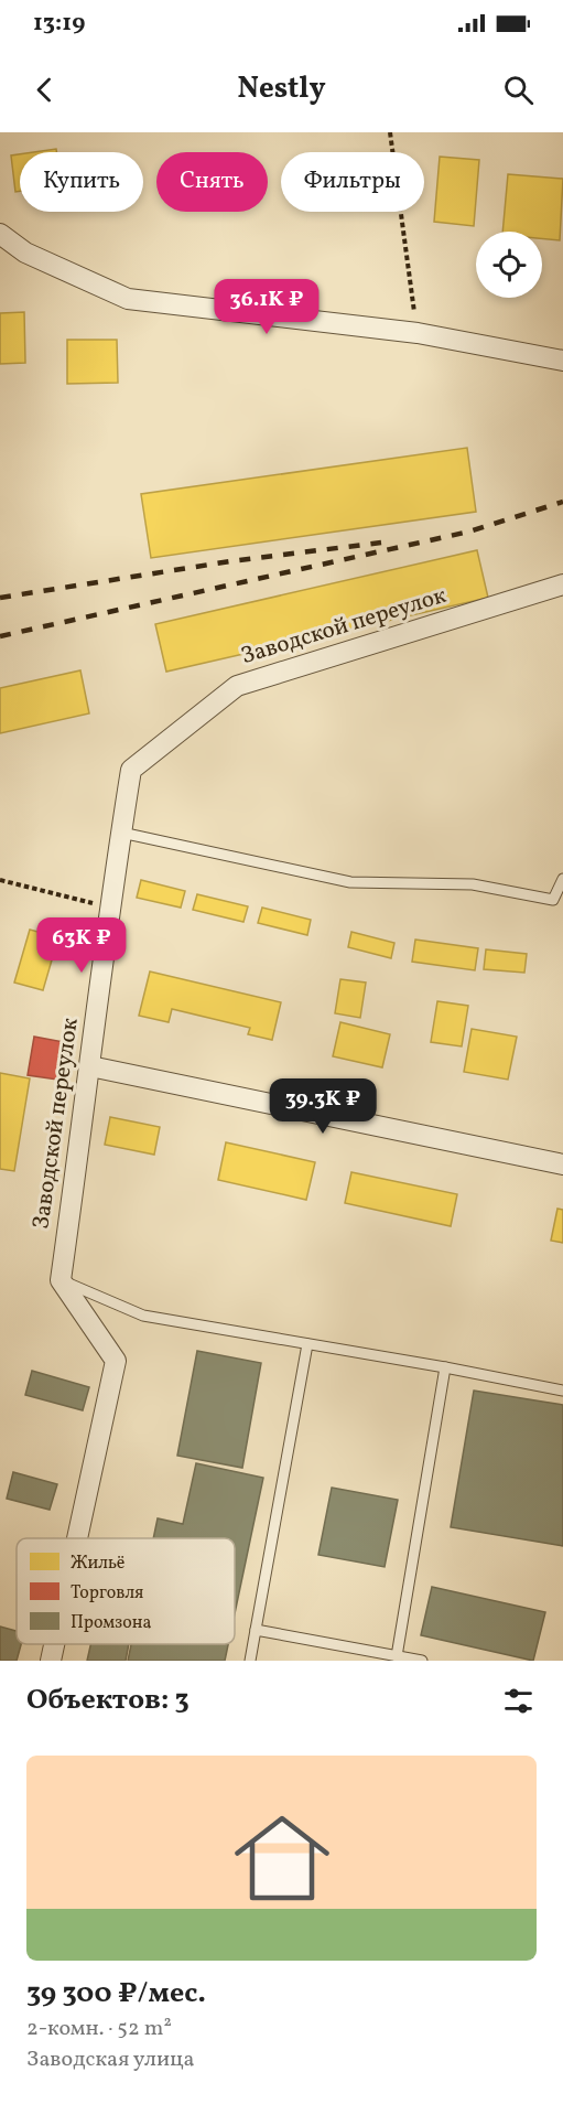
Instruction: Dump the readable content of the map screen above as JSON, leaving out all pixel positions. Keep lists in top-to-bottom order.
{
  "streets": {
    "street": ["Заводской переулок"]
  },
  "legend": ["Жильё", "Торговля", "Промзона"],
  "page": {
    "status": "13:19",
    "header": "Nestly",
    "chip": ["Купить", "Снять", "Фильтры"],
    "price": ["36.1K ₽", "63K ₽", "39.3K ₽"],
    "heading": "Объектов: 3",
    "list": [
      {
        "name": "39 300 ₽/мес.",
        "note": "2-комн. · 52 m² · Заводская улица"
      }
    ]
  }
}
